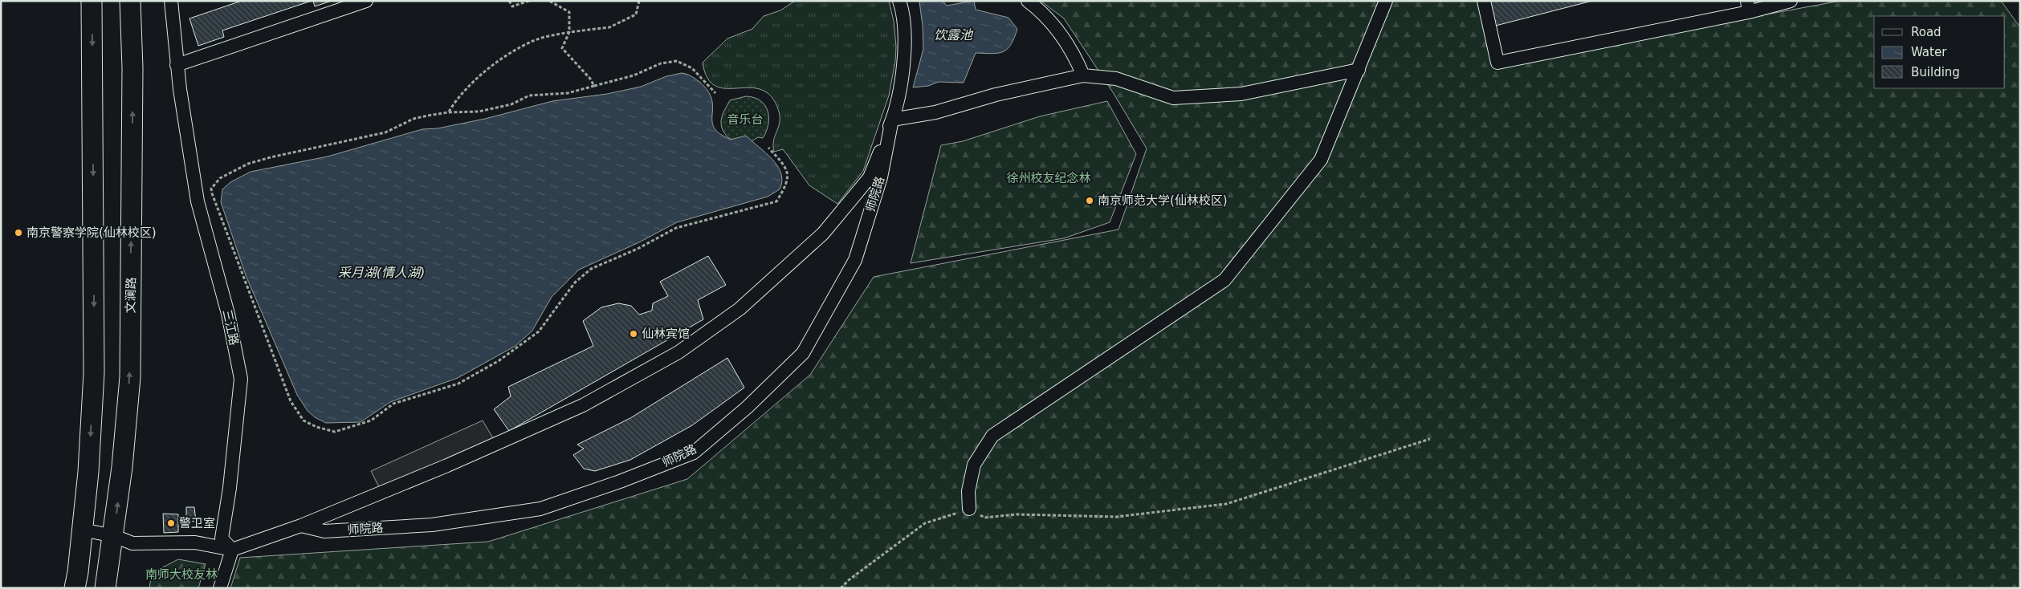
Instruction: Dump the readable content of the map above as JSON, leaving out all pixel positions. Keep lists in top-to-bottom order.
{
  "streets": {
    "main road": ["文澜路"],
    "street": ["师院路", "三江路"]
  },
  "crossings": [
    ["师院路", "三江路"]
  ],
  "water": ["饮露池", "采月湖(情人湖)"],
  "parks": ["音乐台", "徐州校友纪念林", "南师大校友林"],
  "places": [
    "南京师范大学(仙林校区)",
    "南京警察学院(仙林校区)",
    "仙林宾馆",
    "警卫室"
  ],
  "legend": ["Road", "Water", "Building"]
}
